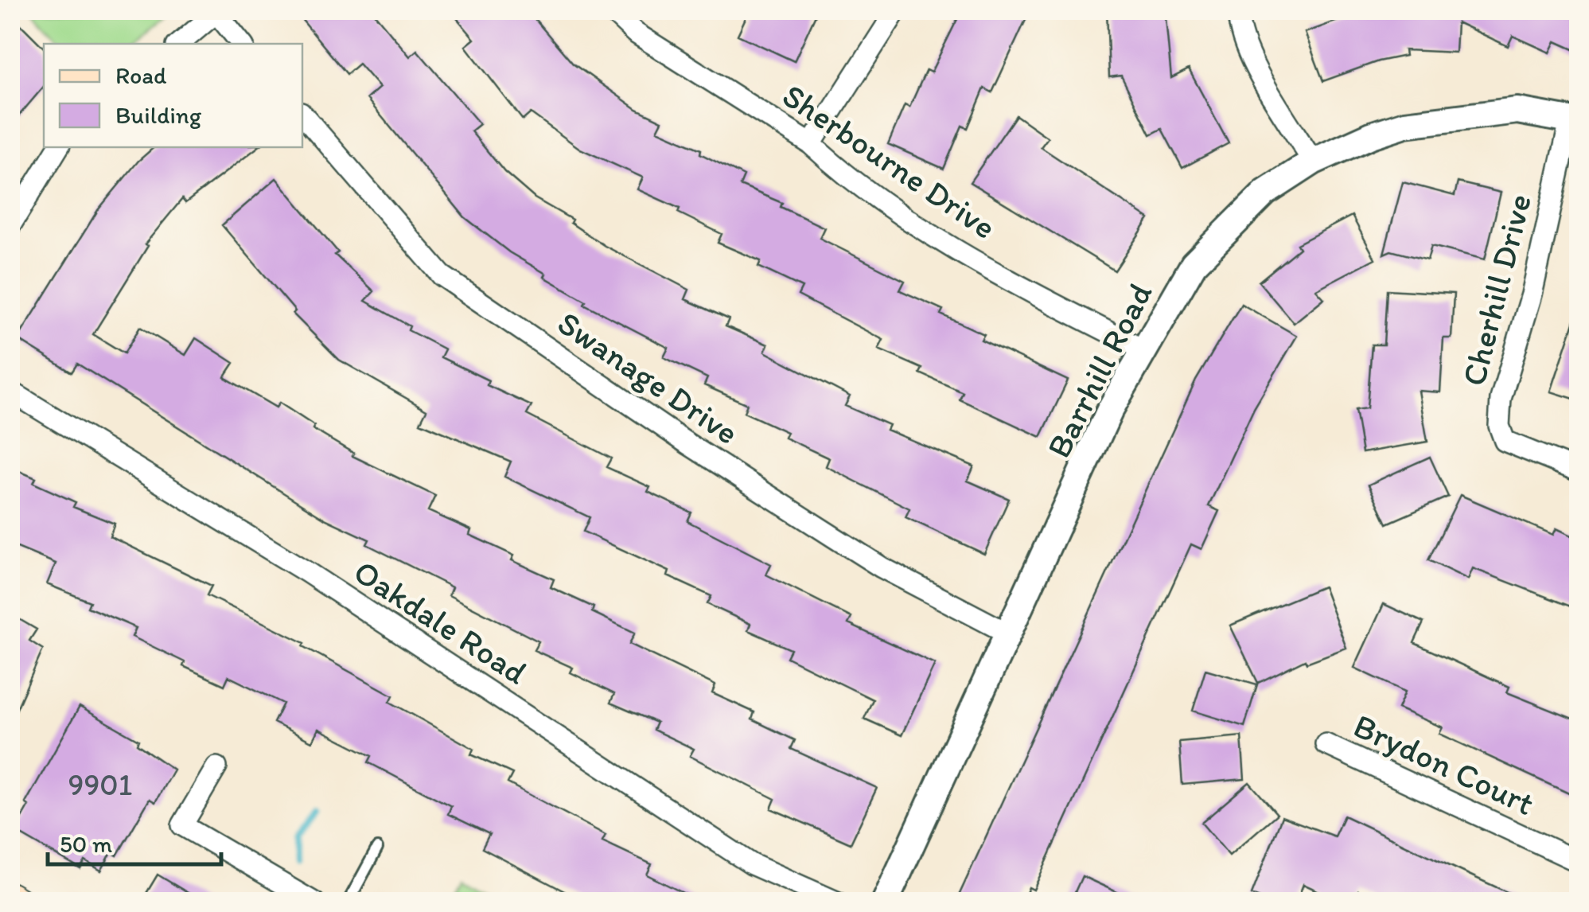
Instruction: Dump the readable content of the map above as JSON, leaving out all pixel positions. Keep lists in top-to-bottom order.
{
  "streets": {
    "street": [
      "Sherbourne Drive",
      "Cherhill Drive",
      "Barrhill Road",
      "Swanage Drive",
      "Oakdale Road",
      "Brydon Court"
    ]
  },
  "crossings": [
    ["Sherbourne Drive", "Barrhill Road"],
    ["Cherhill Drive", "Barrhill Road"],
    ["Barrhill Road", "Swanage Drive"]
  ],
  "house_numbers": ["9901"],
  "legend": ["Road", "Building"],
  "scale_bar": "50 m"
}
